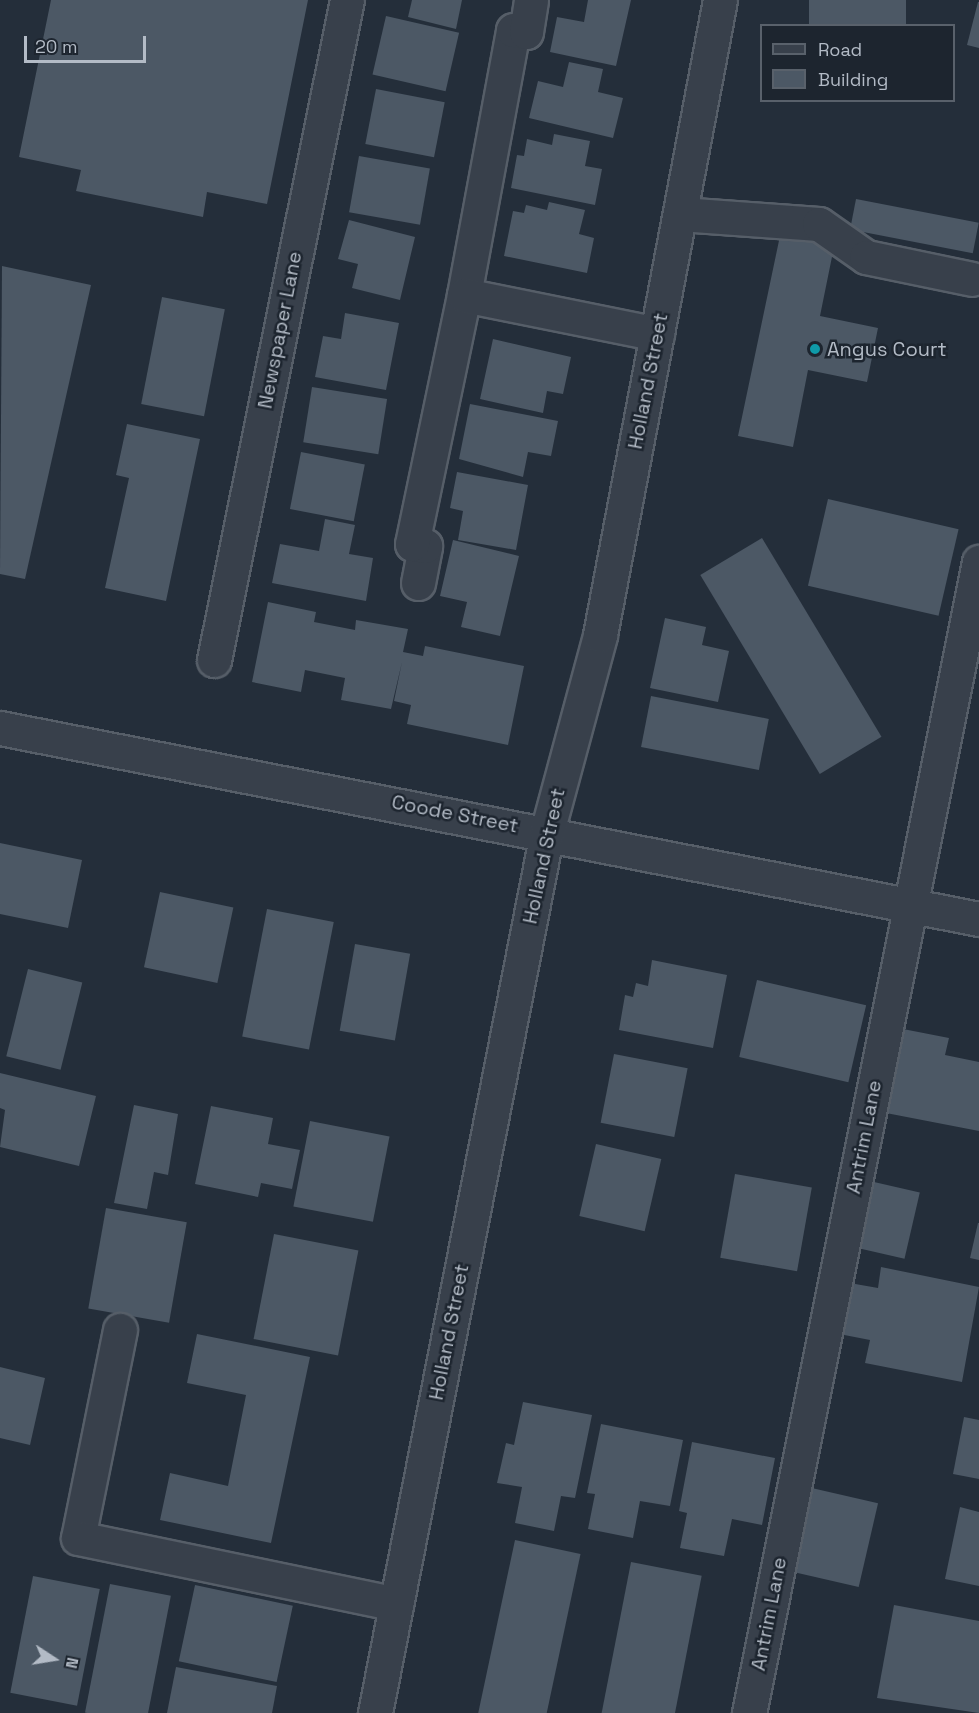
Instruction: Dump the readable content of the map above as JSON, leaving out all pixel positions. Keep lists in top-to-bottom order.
{
  "streets": {
    "street": [
      "Newspaper Lane",
      "Holland Street",
      "Coode Street",
      "Antrim Lane"
    ]
  },
  "crossings": [
    ["Holland Street", "Coode Street"],
    ["Coode Street", "Antrim Lane"]
  ],
  "places": ["Angus Court"],
  "legend": ["Road", "Building"],
  "scale_bar": "20 m",
  "north": "right"
}
